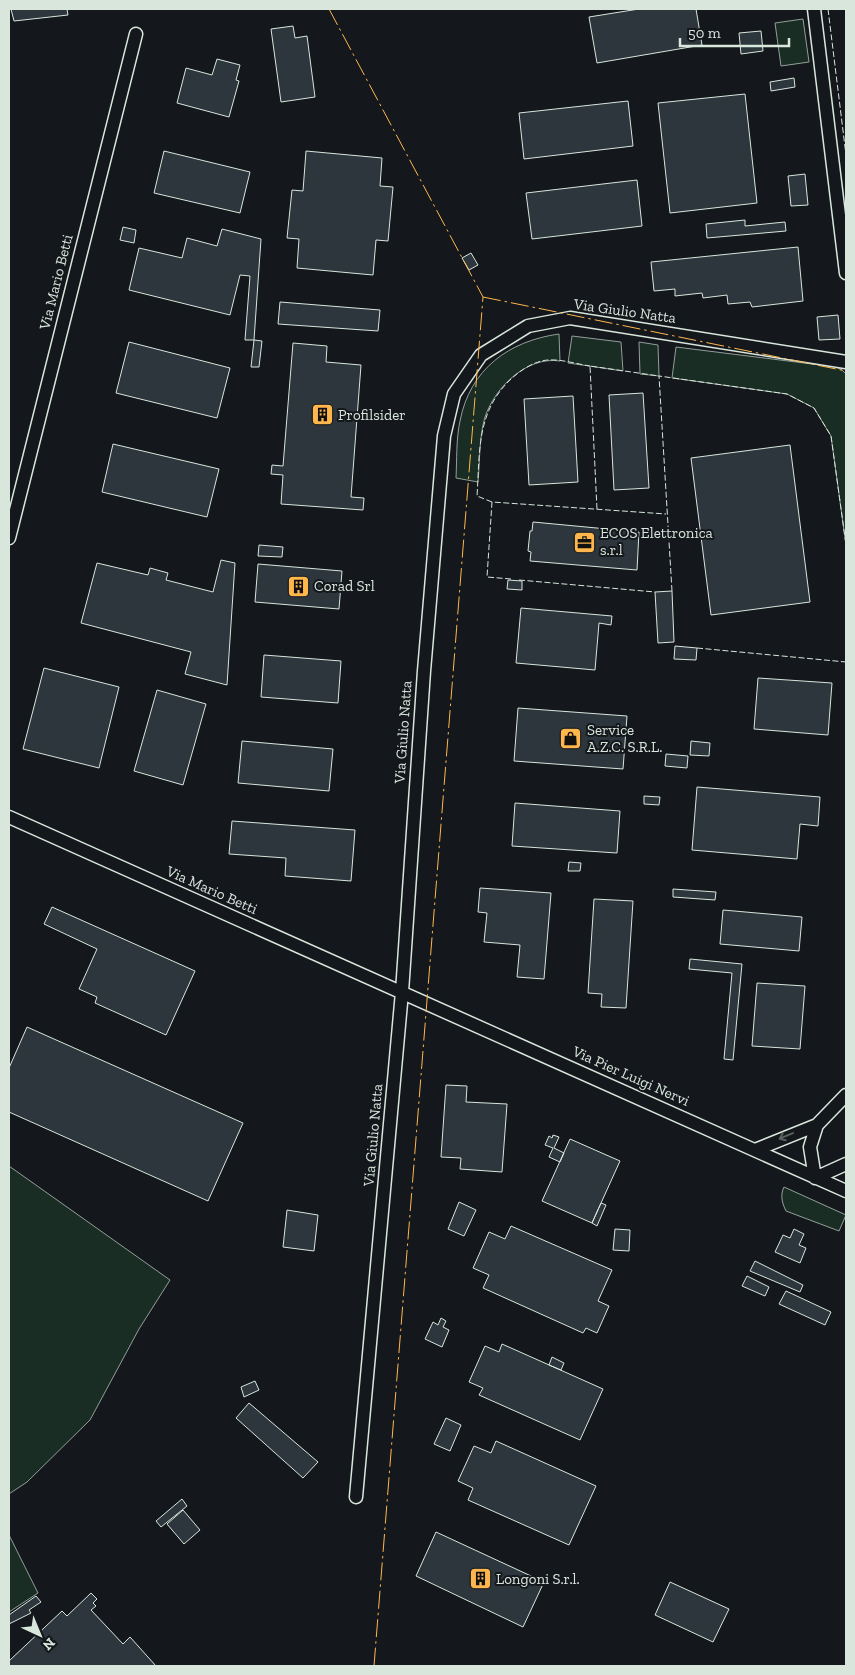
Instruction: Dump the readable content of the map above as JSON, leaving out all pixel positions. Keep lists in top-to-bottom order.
{
  "streets": {
    "street": ["Via Mario Betti", "Via Giulio Natta", "Via Pier Luigi Nervi"]
  },
  "crossings": [
    ["Via Mario Betti", "Via Giulio Natta"],
    ["Via Mario Betti", "Via Pier Luigi Nervi"],
    ["Via Giulio Natta", "Via Pier Luigi Nervi"]
  ],
  "places": {
    "building": ["Profilsider", "Corad Srl", "Longoni S.r.l."],
    "office": ["ECOS Elettronica s.r.l"],
    "shop": ["Service A.Z.C. S.R.L."]
  },
  "scale_bar": "50 m",
  "north": "bottom right"
}
